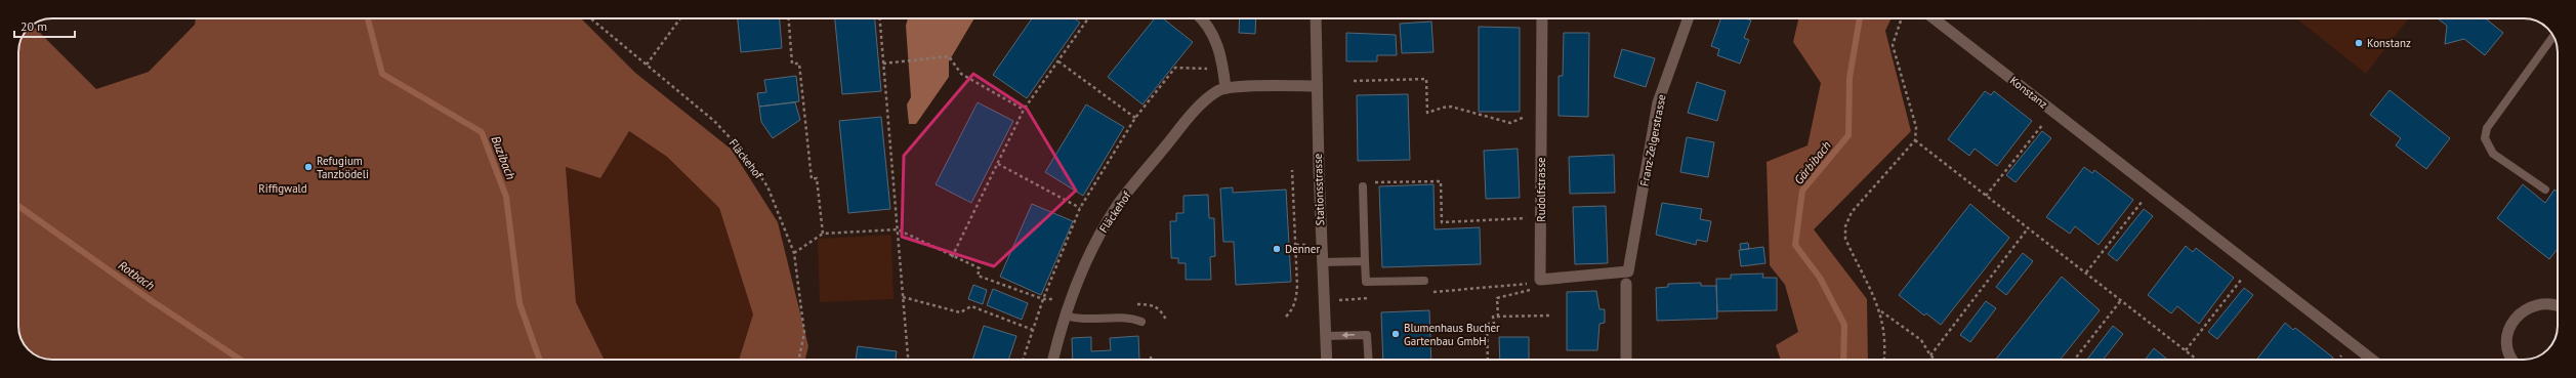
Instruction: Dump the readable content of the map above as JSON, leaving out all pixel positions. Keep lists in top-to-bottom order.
{
  "streets": {
    "street": [
      "Konstanz",
      "Franz-Zelgerstrasse",
      "Fläckehof",
      "Stationsstrasse",
      "Rudolfstrasse"
    ]
  },
  "crossings": [
    ["Franz-Zelgerstrasse", "Rudolfstrasse"]
  ],
  "water": ["Buzibach", "Gärbibach", "Rotbach"],
  "parks": ["Riffigwald"],
  "places": [
    "Konstanz",
    "Refugium Tanzbödeli",
    "Denner",
    "Blumenhaus Bucher Gartenbau GmbH"
  ],
  "scale_bar": "20 m"
}
